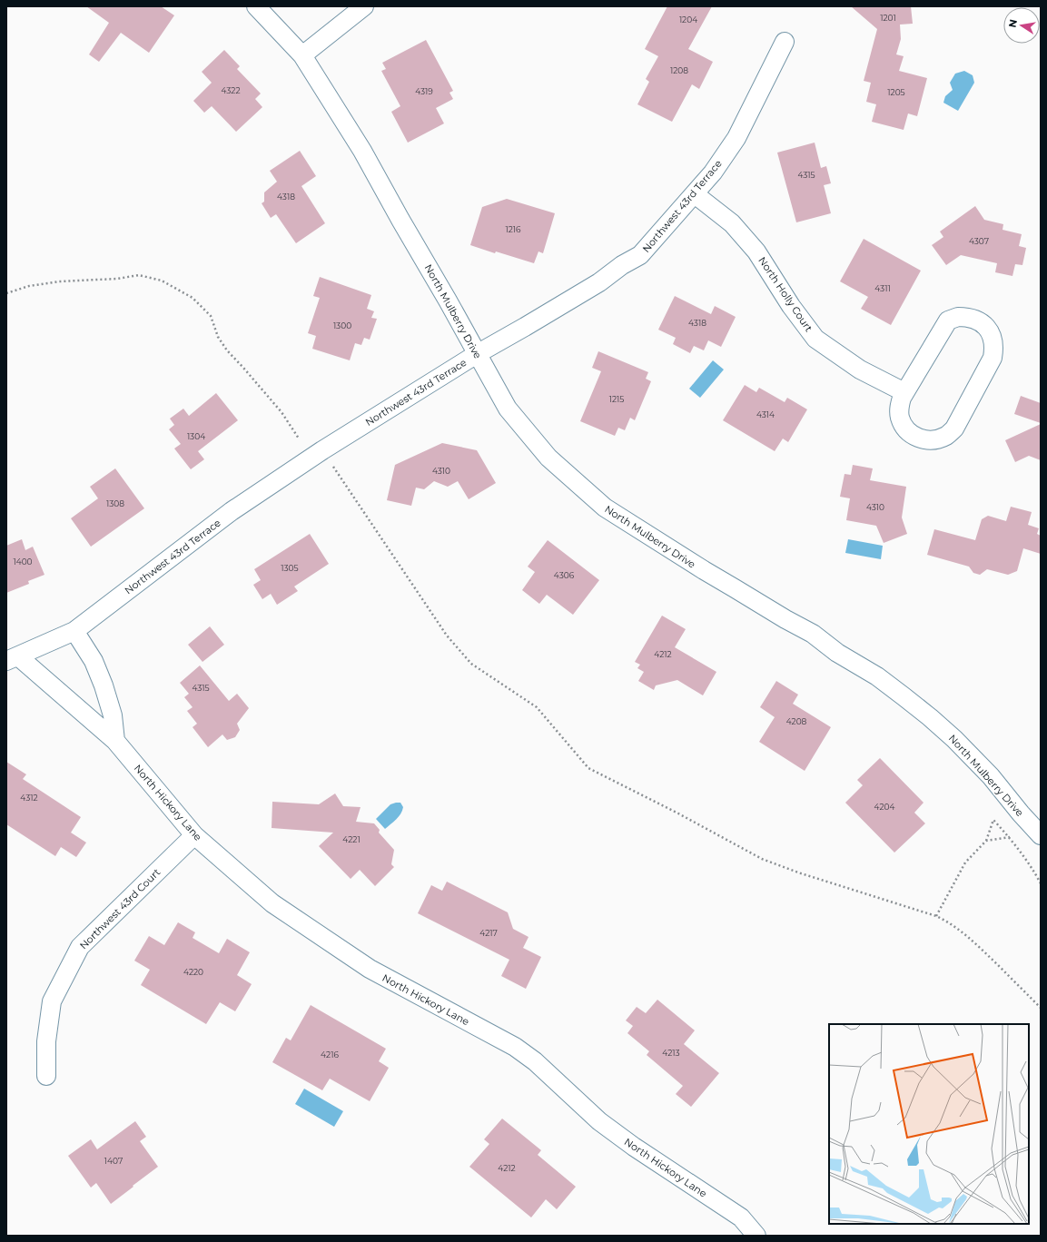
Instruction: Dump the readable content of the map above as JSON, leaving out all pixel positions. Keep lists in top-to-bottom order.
{
  "streets": {
    "street": [
      "Northwest 43rd Terrace",
      "North Holly Court",
      "North Mulberry Drive",
      "North Hickory Lane",
      "Northwest 43rd Court"
    ]
  },
  "crossings": [
    ["Northwest 43rd Terrace", "North Holly Court"],
    ["Northwest 43rd Terrace", "North Mulberry Drive"],
    ["Northwest 43rd Terrace", "North Hickory Lane"],
    ["North Hickory Lane", "Northwest 43rd Court"]
  ],
  "house_numbers": [
    "1201",
    "1204",
    "1208",
    "4322",
    "4319",
    "1205",
    "4315",
    "4318",
    "1216",
    "4307",
    "4311",
    "4318",
    "1300",
    "1215",
    "4314",
    "1304",
    "4310",
    "1308",
    "4310",
    "1400",
    "1305",
    "4306",
    "4212",
    "4315",
    "4208",
    "4312",
    "4204",
    "4221",
    "4217",
    "4220",
    "4213",
    "4216",
    "1407",
    "4212"
  ],
  "north": "left"
}
